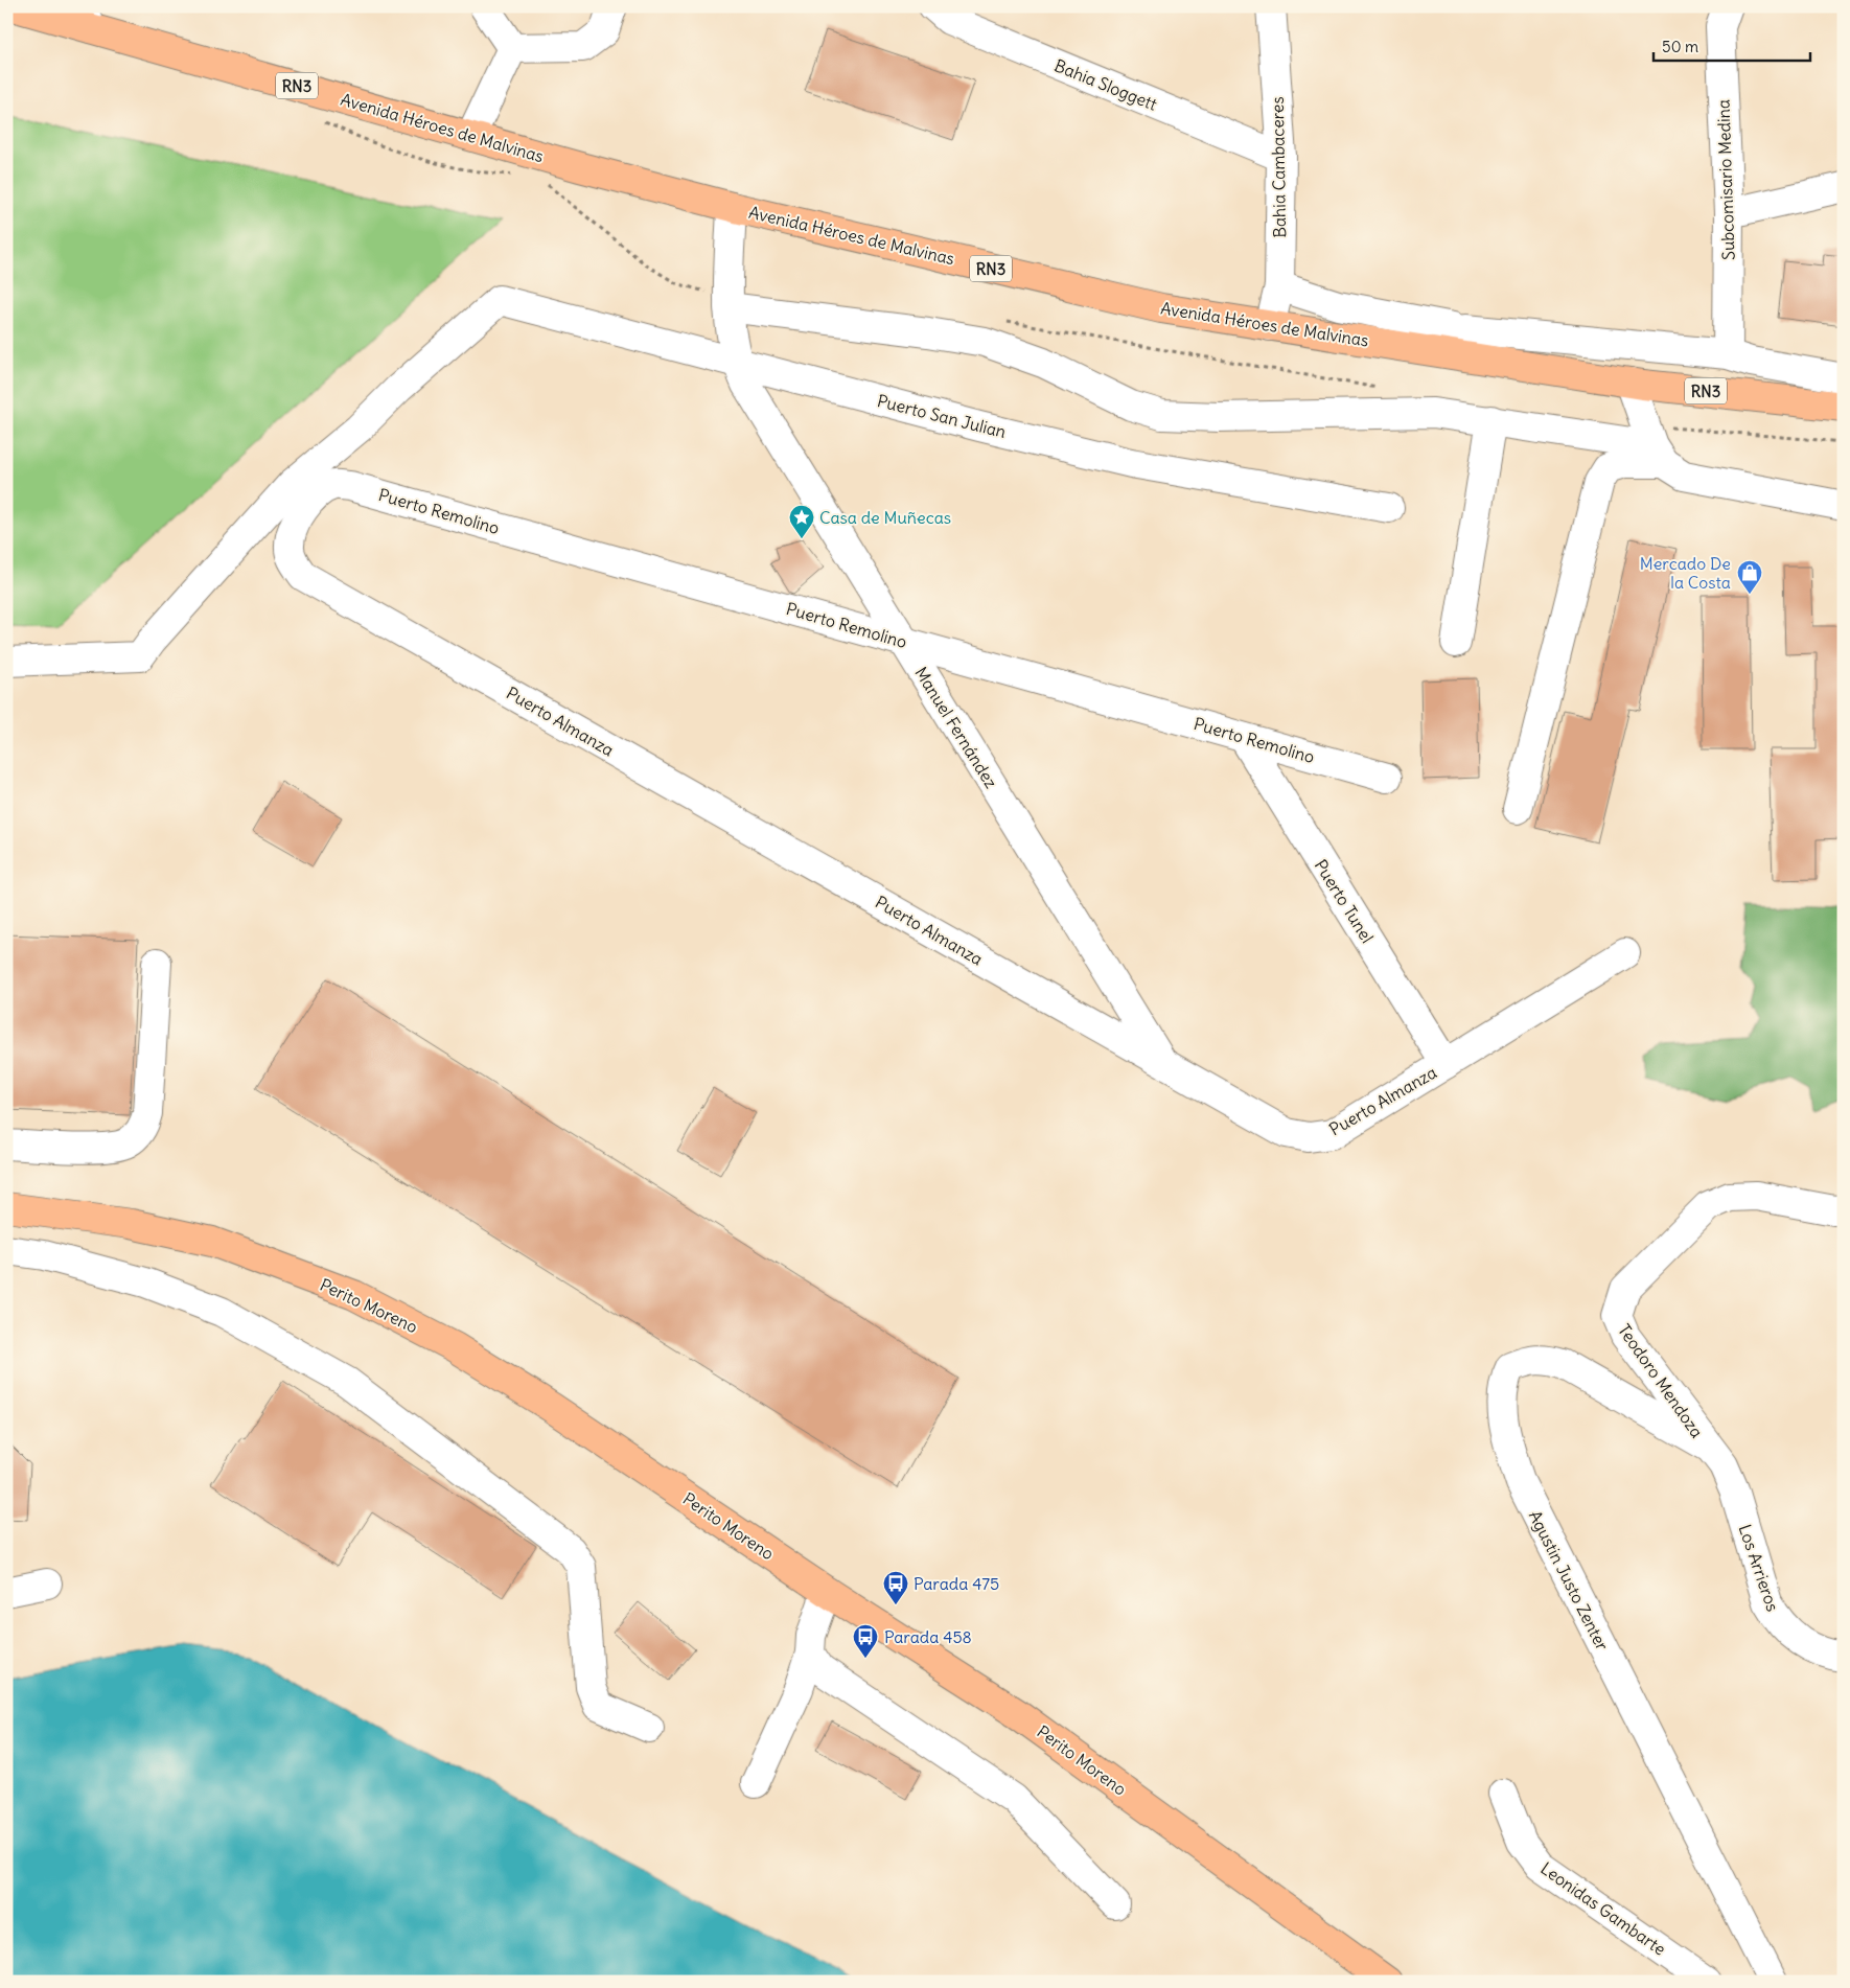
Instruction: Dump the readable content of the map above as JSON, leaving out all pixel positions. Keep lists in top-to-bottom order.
{
  "streets": {
    "main road": ["RN3", "Avenida Héroes de Malvinas", "Perito Moreno"],
    "street": [
      "Bahia Sloggett",
      "Bahia Cambaceres",
      "Subcomisario Medina",
      "Puerto San Julian",
      "Puerto Remolino",
      "Puerto Almanza",
      "Manuel Fernández",
      "Puerto Tunel",
      "Teodoro Mendoza",
      "Los Arrieros",
      "Agustin Justo Zenter",
      "Leonidas Gambarte"
    ]
  },
  "crossings": [
    ["Bahia Sloggett", "Bahia Cambaceres"],
    ["Avenida Héroes de Malvinas", "Bahia Cambaceres"],
    ["Avenida Héroes de Malvinas", "Manuel Fernández"],
    ["Puerto San Julian", "Puerto Remolino"],
    ["Puerto San Julian", "Puerto Almanza"],
    ["Puerto San Julian", "Manuel Fernández"],
    ["Puerto Remolino", "Puerto Almanza"],
    ["Puerto Remolino", "Manuel Fernández"],
    ["Puerto Remolino", "Puerto Tunel"],
    ["Puerto Almanza", "Manuel Fernández"],
    ["Puerto Almanza", "Puerto Tunel"],
    ["Teodoro Mendoza", "Los Arrieros"],
    ["Teodoro Mendoza", "Agustin Justo Zenter"],
    ["Los Arrieros", "Agustin Justo Zenter"]
  ],
  "places": {
    "place": ["Casa de Muñecas"],
    "shop": ["Mercado De la Costa"],
    "bus stop": ["Parada 475", "Parada 458"]
  },
  "scale_bar": "50 m"
}
